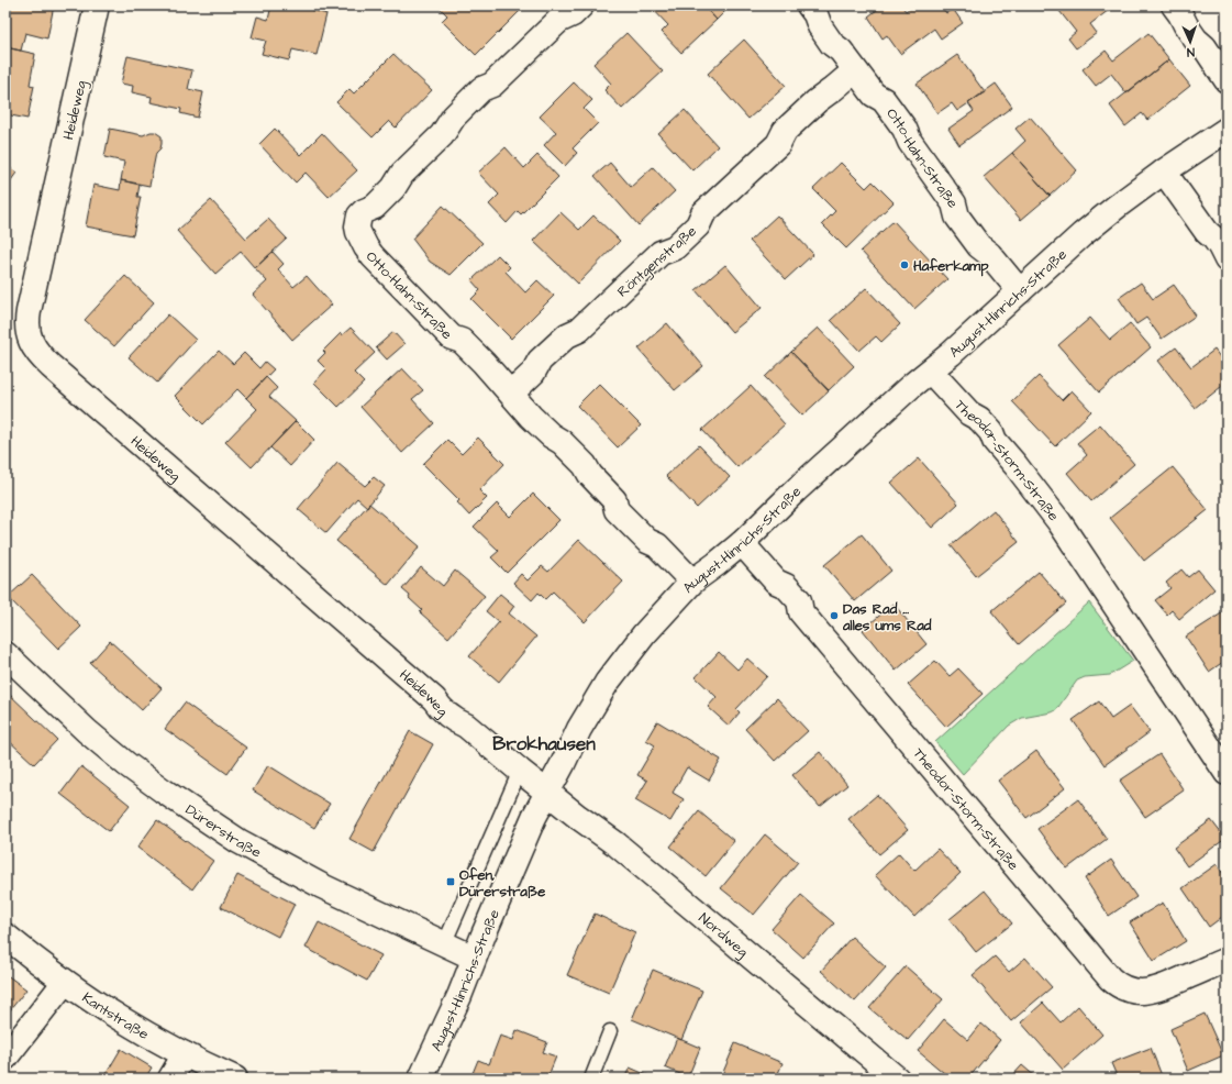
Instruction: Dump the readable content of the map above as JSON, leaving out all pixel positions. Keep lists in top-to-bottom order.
{
  "streets": {
    "street": [
      "Heideweg",
      "Otto-Hahn-Straße",
      "Röntgenstraße",
      "August-Hinrichs-Straße",
      "Theodor-Storm-Straße",
      "Dürerstraße",
      "Nordweg",
      "Kantstraße"
    ]
  },
  "crossings": [
    ["Heideweg", "August-Hinrichs-Straße"],
    ["Heideweg", "Nordweg"],
    ["Otto-Hahn-Straße", "Röntgenstraße"],
    ["Otto-Hahn-Straße", "August-Hinrichs-Straße"],
    ["August-Hinrichs-Straße", "Theodor-Storm-Straße"],
    ["August-Hinrichs-Straße", "Dürerstraße"],
    ["August-Hinrichs-Straße", "Nordweg"]
  ],
  "districts": ["Brokhausen"],
  "places": {
    "other": ["Haferkamp", "Das Rad ... alles ums Rad"],
    "transit": ["Ofen, Dürerstraße"]
  },
  "north": "bottom"
}
